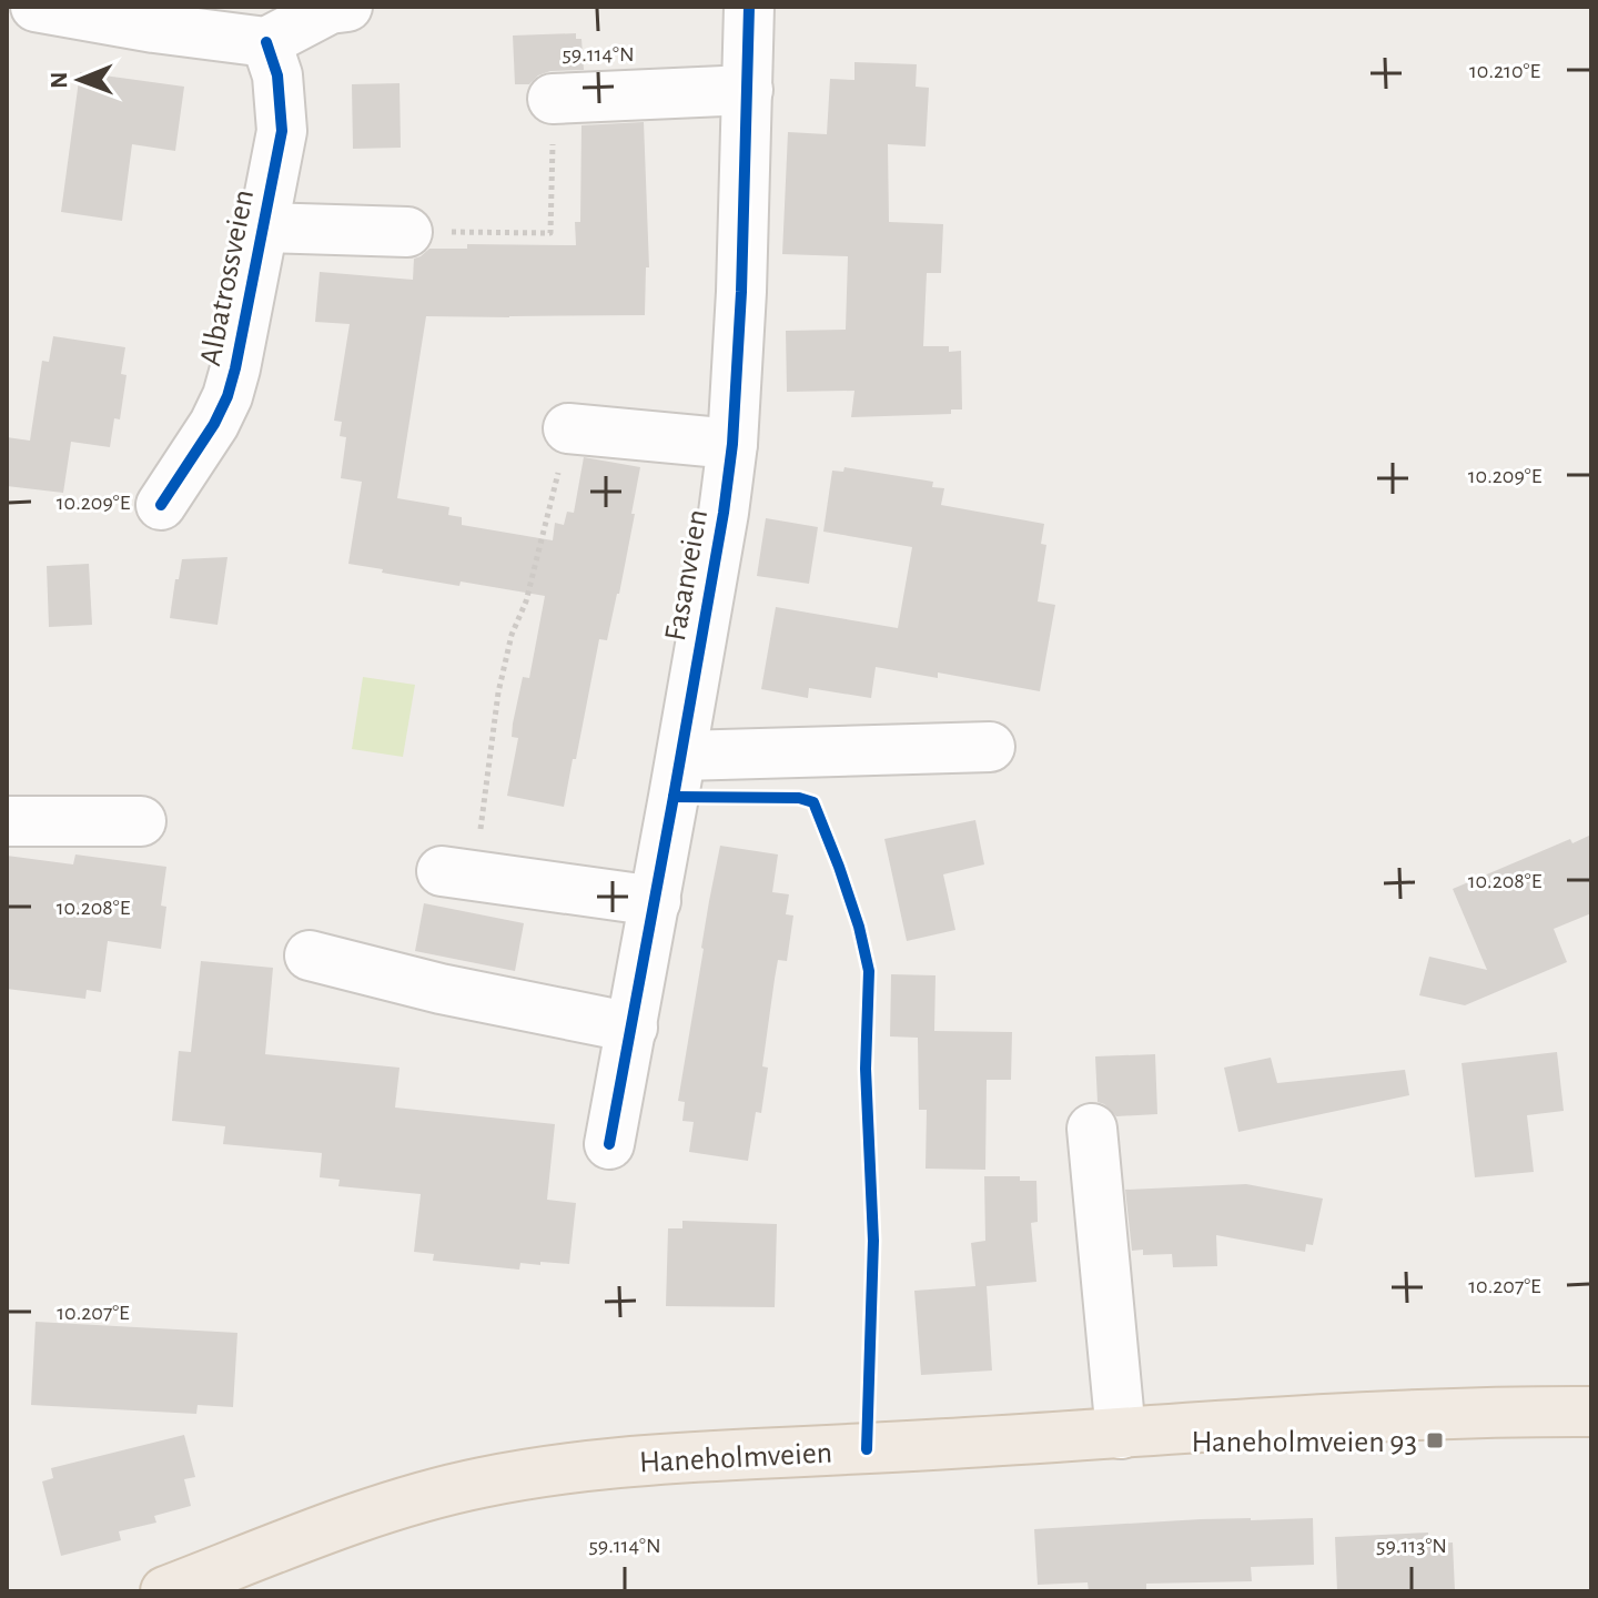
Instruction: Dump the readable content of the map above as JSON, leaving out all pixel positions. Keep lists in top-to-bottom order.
{
  "streets": {
    "main road": ["Haneholmveien"],
    "street": ["Albatrossveien", "Fasanveien"]
  },
  "places": {
    "transit": ["Haneholmveien 93"]
  },
  "north": "left",
  "coordinates": [
    "59.114°N",
    "10.210°E",
    "10.209°E",
    "10.208°E",
    "10.207°E",
    "59.113°N"
  ]
}
